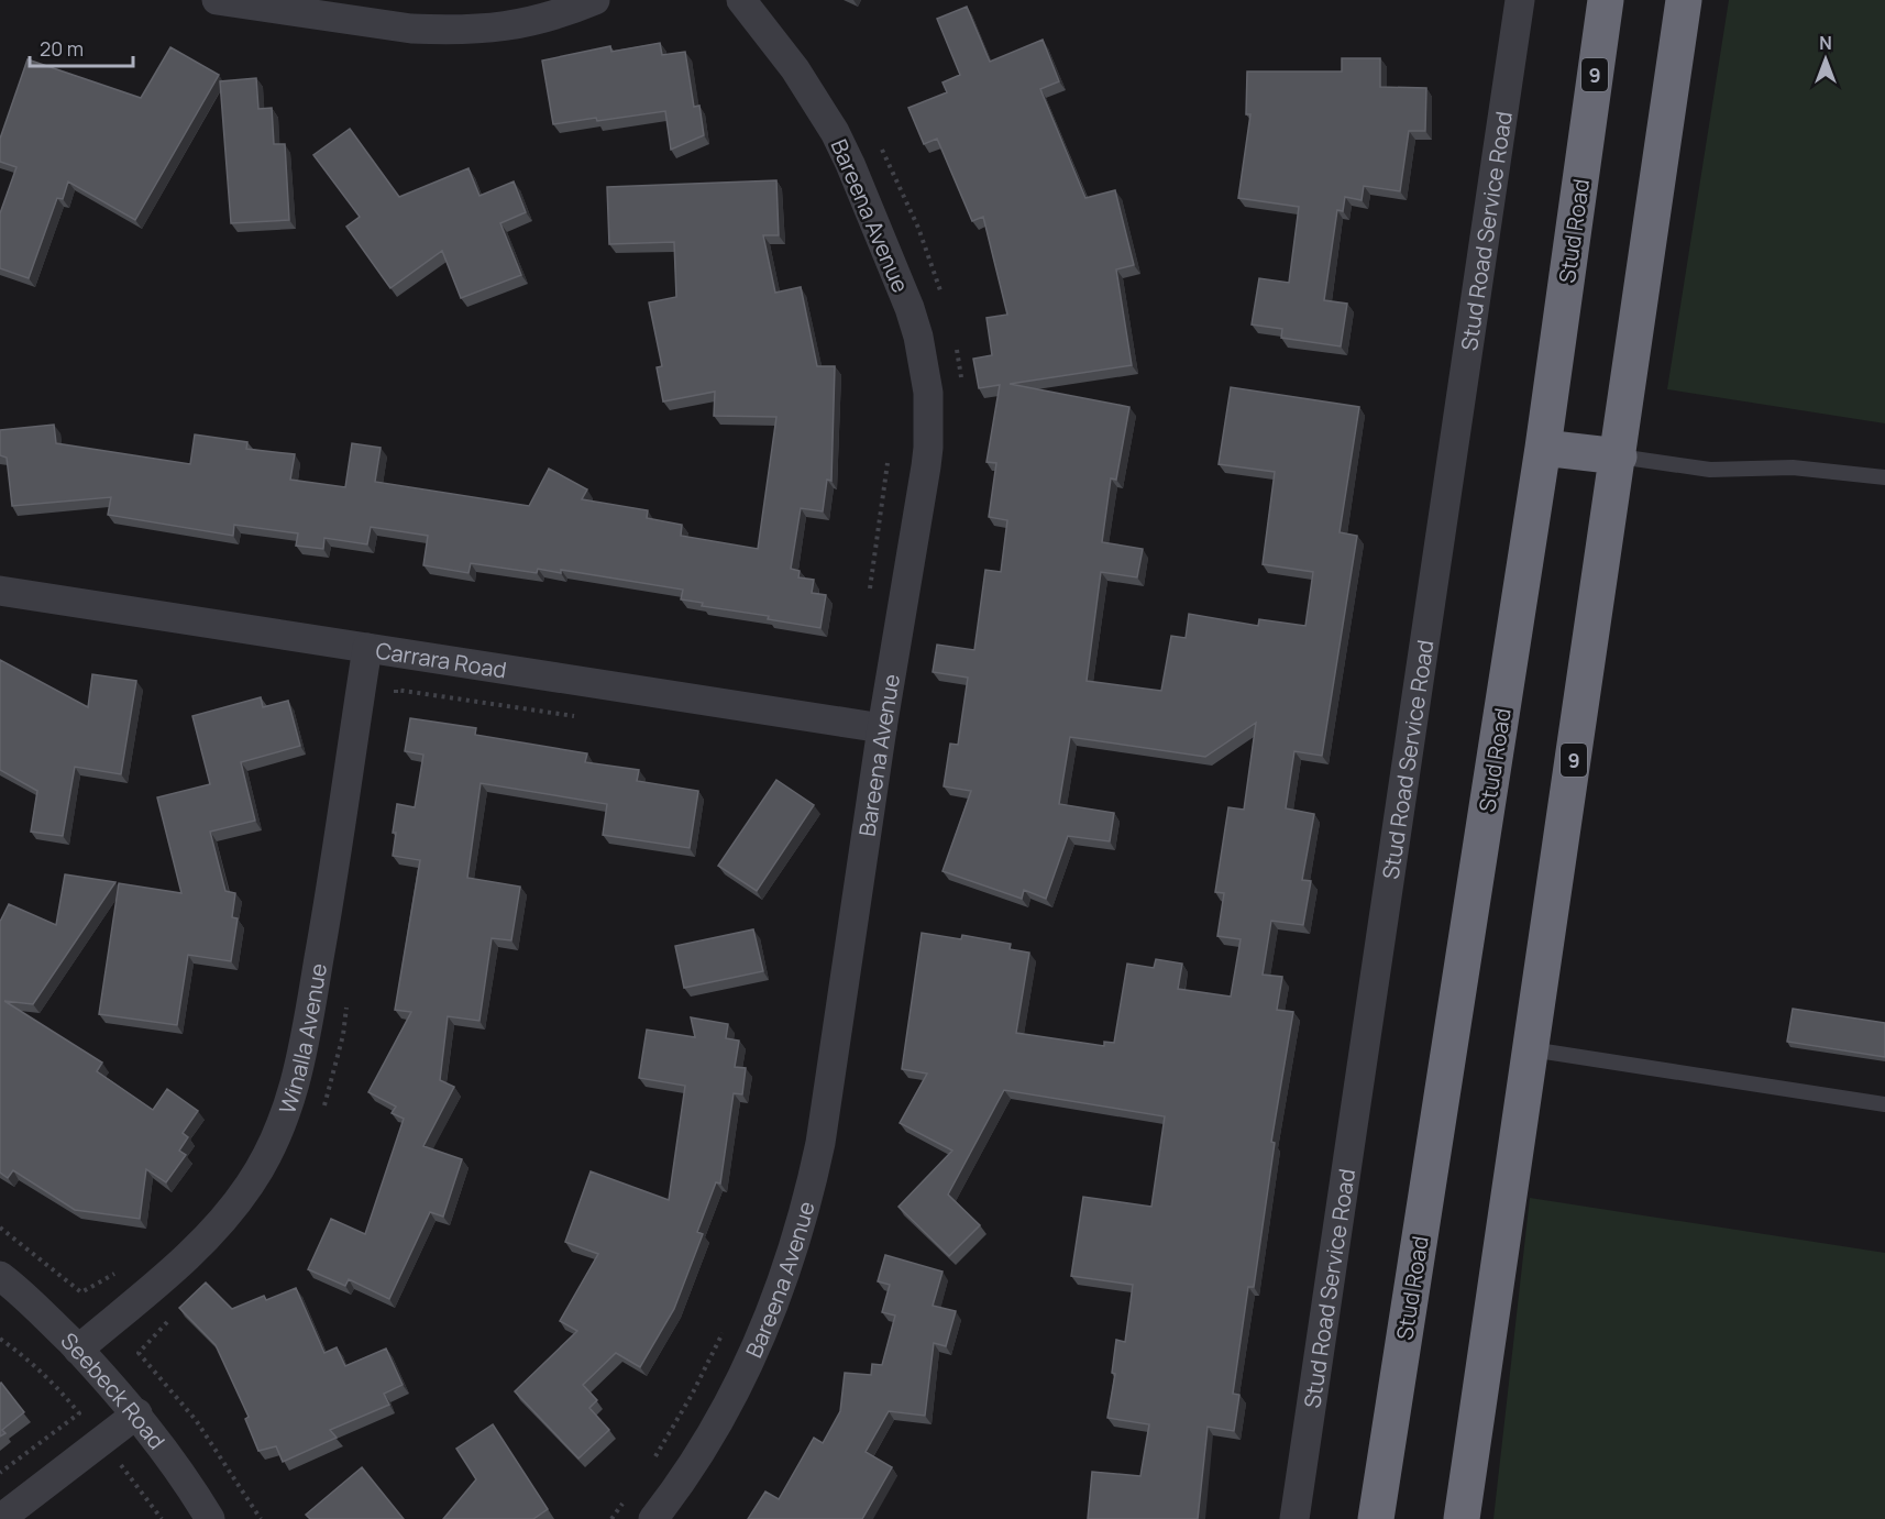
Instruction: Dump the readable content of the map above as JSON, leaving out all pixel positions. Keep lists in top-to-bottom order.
{
  "streets": {
    "highway": ["9", "Stud Road"],
    "street": [
      "Bareena Avenue",
      "Stud Road Service Road",
      "Carrara Road",
      "Winalla Avenue",
      "Seebeck Road"
    ]
  },
  "crossings": [
    ["Bareena Avenue", "Carrara Road"],
    ["Carrara Road", "Winalla Avenue"],
    ["Winalla Avenue", "Seebeck Road"]
  ],
  "scale_bar": "20 m",
  "north": "top"
}
